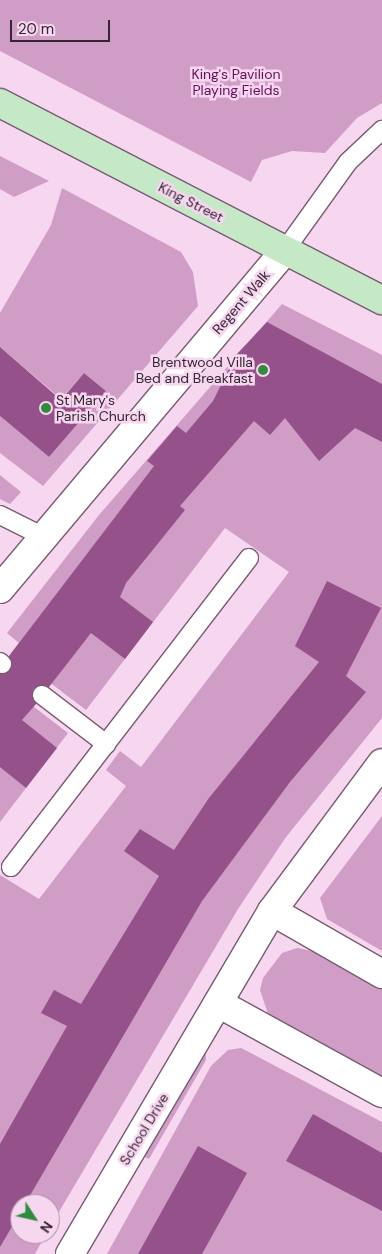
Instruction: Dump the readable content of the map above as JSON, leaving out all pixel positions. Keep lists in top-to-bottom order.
{
  "streets": {
    "main road": ["King Street"],
    "street": ["Regent Walk", "School Drive"]
  },
  "crossings": [
    ["King Street", "Regent Walk"]
  ],
  "parks": ["King's Pavilion Playing Fields"],
  "places": ["Brentwood Villa Bed and Breakfast", "St Mary's Parish Church"],
  "scale_bar": "20 m",
  "north": "bottom right"
}
